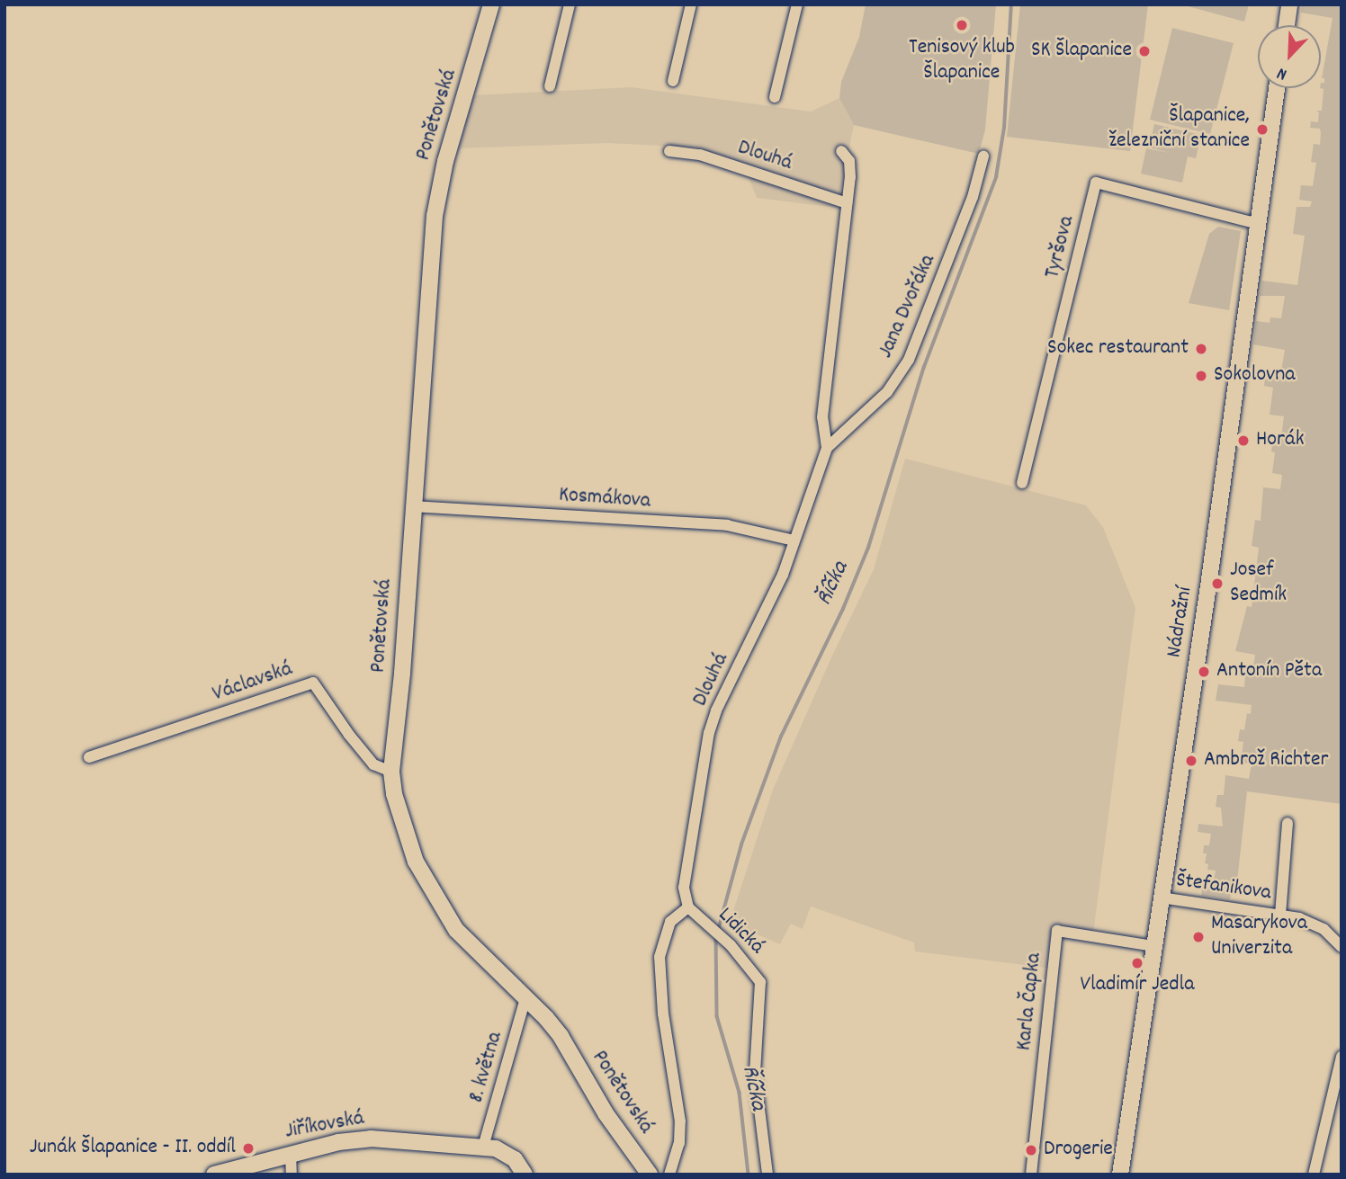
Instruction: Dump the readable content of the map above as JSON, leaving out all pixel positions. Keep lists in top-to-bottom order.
{
  "streets": {
    "street": [
      "Ponětovská",
      "Dlouhá",
      "Tyršova",
      "Jana Dvořáka",
      "Kosmákova",
      "Nádražní",
      "Václavská",
      "Štefanikova",
      "Lidická",
      "Karla Čapka",
      "8. května",
      "Jiříkovská"
    ]
  },
  "crossings": [
    ["Ponětovská", "Kosmákova"],
    ["Ponětovská", "Václavská"],
    ["Ponětovská", "8. května"],
    ["Dlouhá", "Jana Dvořáka"],
    ["Dlouhá", "Kosmákova"],
    ["Dlouhá", "Lidická"],
    ["Tyršova", "Nádražní"],
    ["Nádražní", "Štefanikova"],
    ["Nádražní", "Karla Čapka"],
    ["8. května", "Jiříkovská"]
  ],
  "water": ["Říčka"],
  "places": [
    "Tenisový klub Šlapanice",
    "SK Šlapanice",
    "Šlapanice, železniční stanice",
    "Sokec restaurant",
    "Sokolovna",
    "Horák",
    "Josef Sedmík",
    "Antonín Pěta",
    "Ambrož Richter",
    "Masarykova Univerzita",
    "Vladimír Jedla",
    "Junák Šlapanice - II. oddíl",
    "Drogerie"
  ],
  "north": "bottom left"
}
